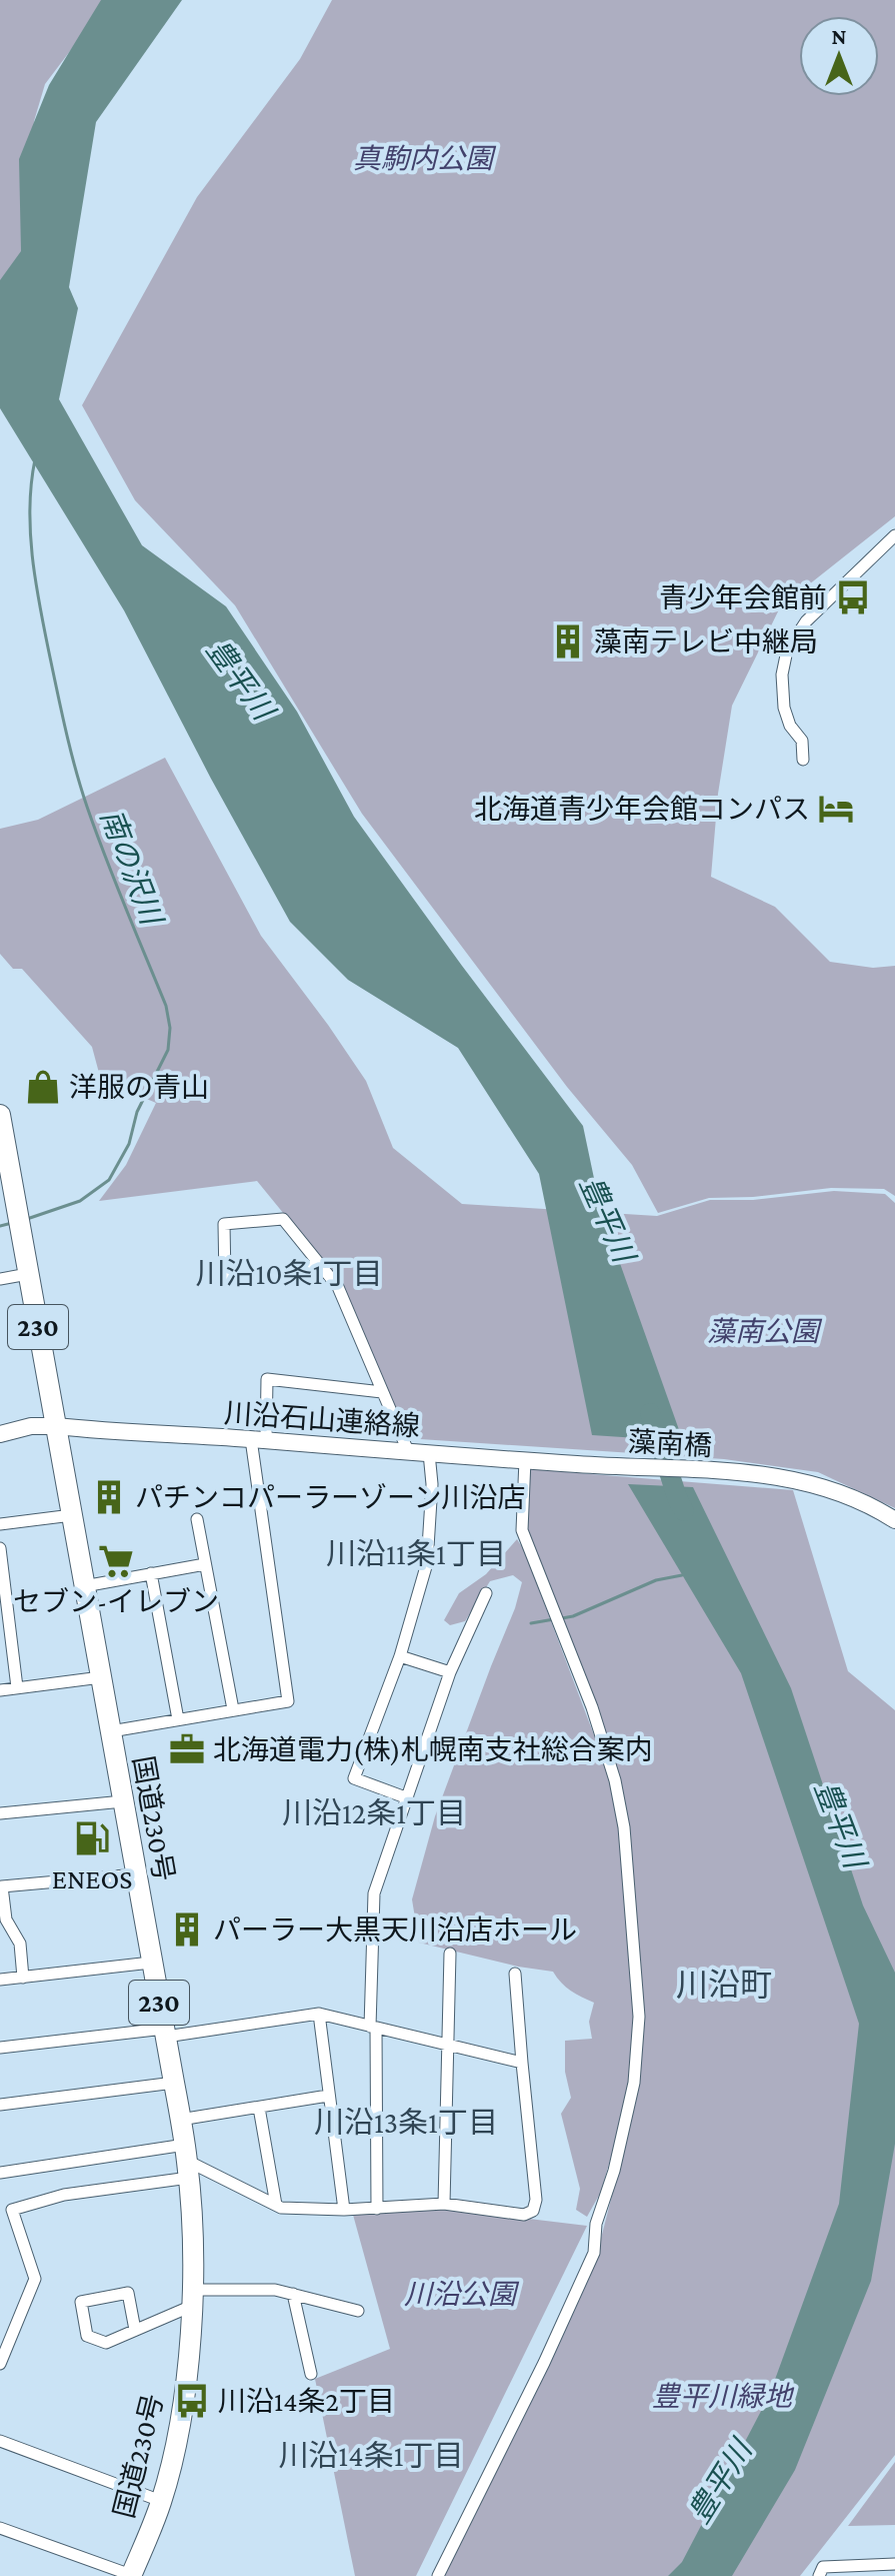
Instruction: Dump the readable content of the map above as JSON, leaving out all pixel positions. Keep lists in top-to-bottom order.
{
  "streets": {
    "highway": ["230", "国道230号"],
    "street": ["川沿石山連絡線", "藻南橋"]
  },
  "crossings": [
    ["川沿石山連絡線", "藻南橋"],
    ["川沿石山連絡線", "国道230号"]
  ],
  "districts": [
    "川沿10条1丁目",
    "川沿11条1丁目",
    "川沿12条1丁目",
    "川沿町",
    "川沿13条1丁目",
    "川沿14条1丁目"
  ],
  "water": ["豊平川", "南の沢川"],
  "parks": [
    "真駒内公園",
    "藻南公園",
    "川沿公園",
    "豊平川緑地"
  ],
  "places": {
    "bus stop": ["青少年会館前", "川沿14条2丁目"],
    "building": ["藻南テレビ中継局", "パチンコパーラーゾーン川沿店", "パーラー大黒天川沿店ホール"],
    "hotel": ["北海道青少年会館コンパス"],
    "shop": ["洋服の青山"],
    "supermarket": ["セブン-イレブン"],
    "office": ["北海道電力(株)札幌南支社総合案内"],
    "fuel station": ["ENEOS"]
  },
  "north": "top"
}
